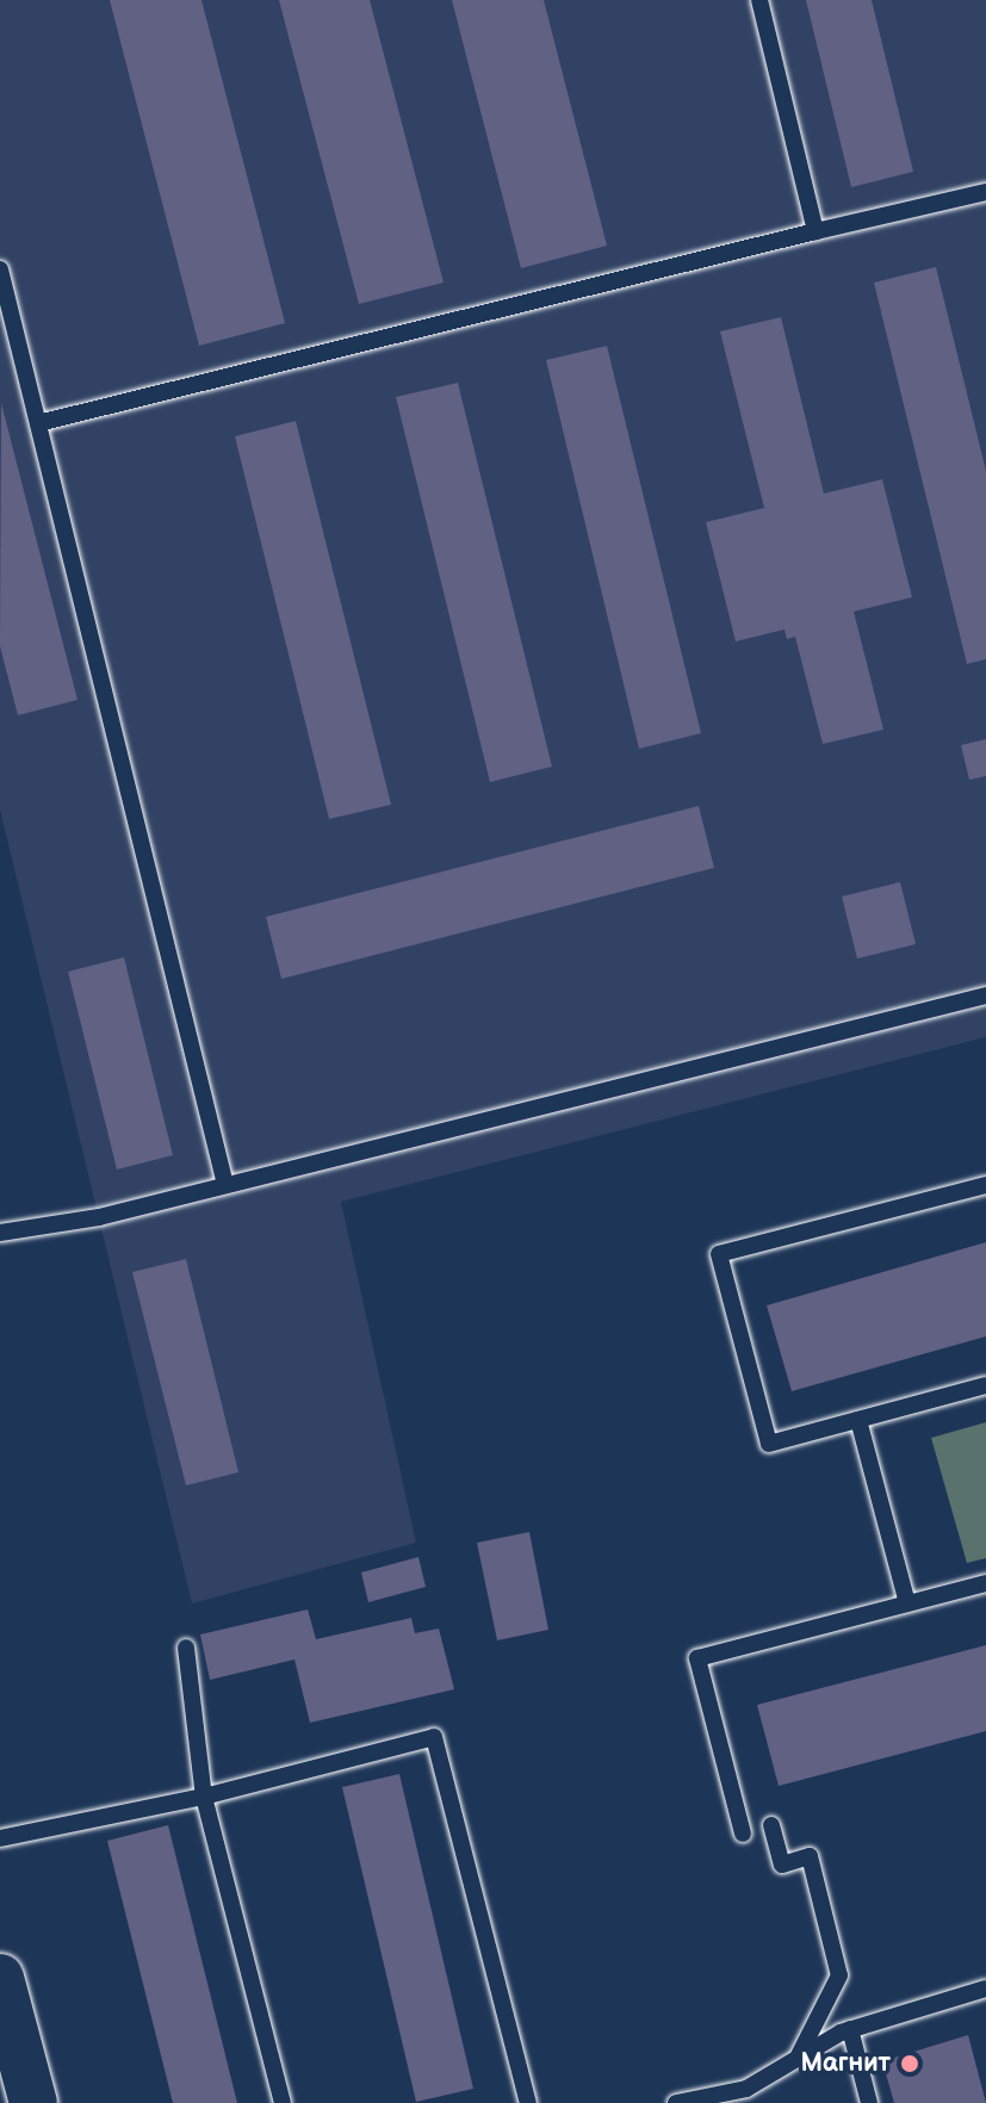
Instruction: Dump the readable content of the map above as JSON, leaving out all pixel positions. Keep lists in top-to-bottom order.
{
  "places": ["Магнит"]
}
